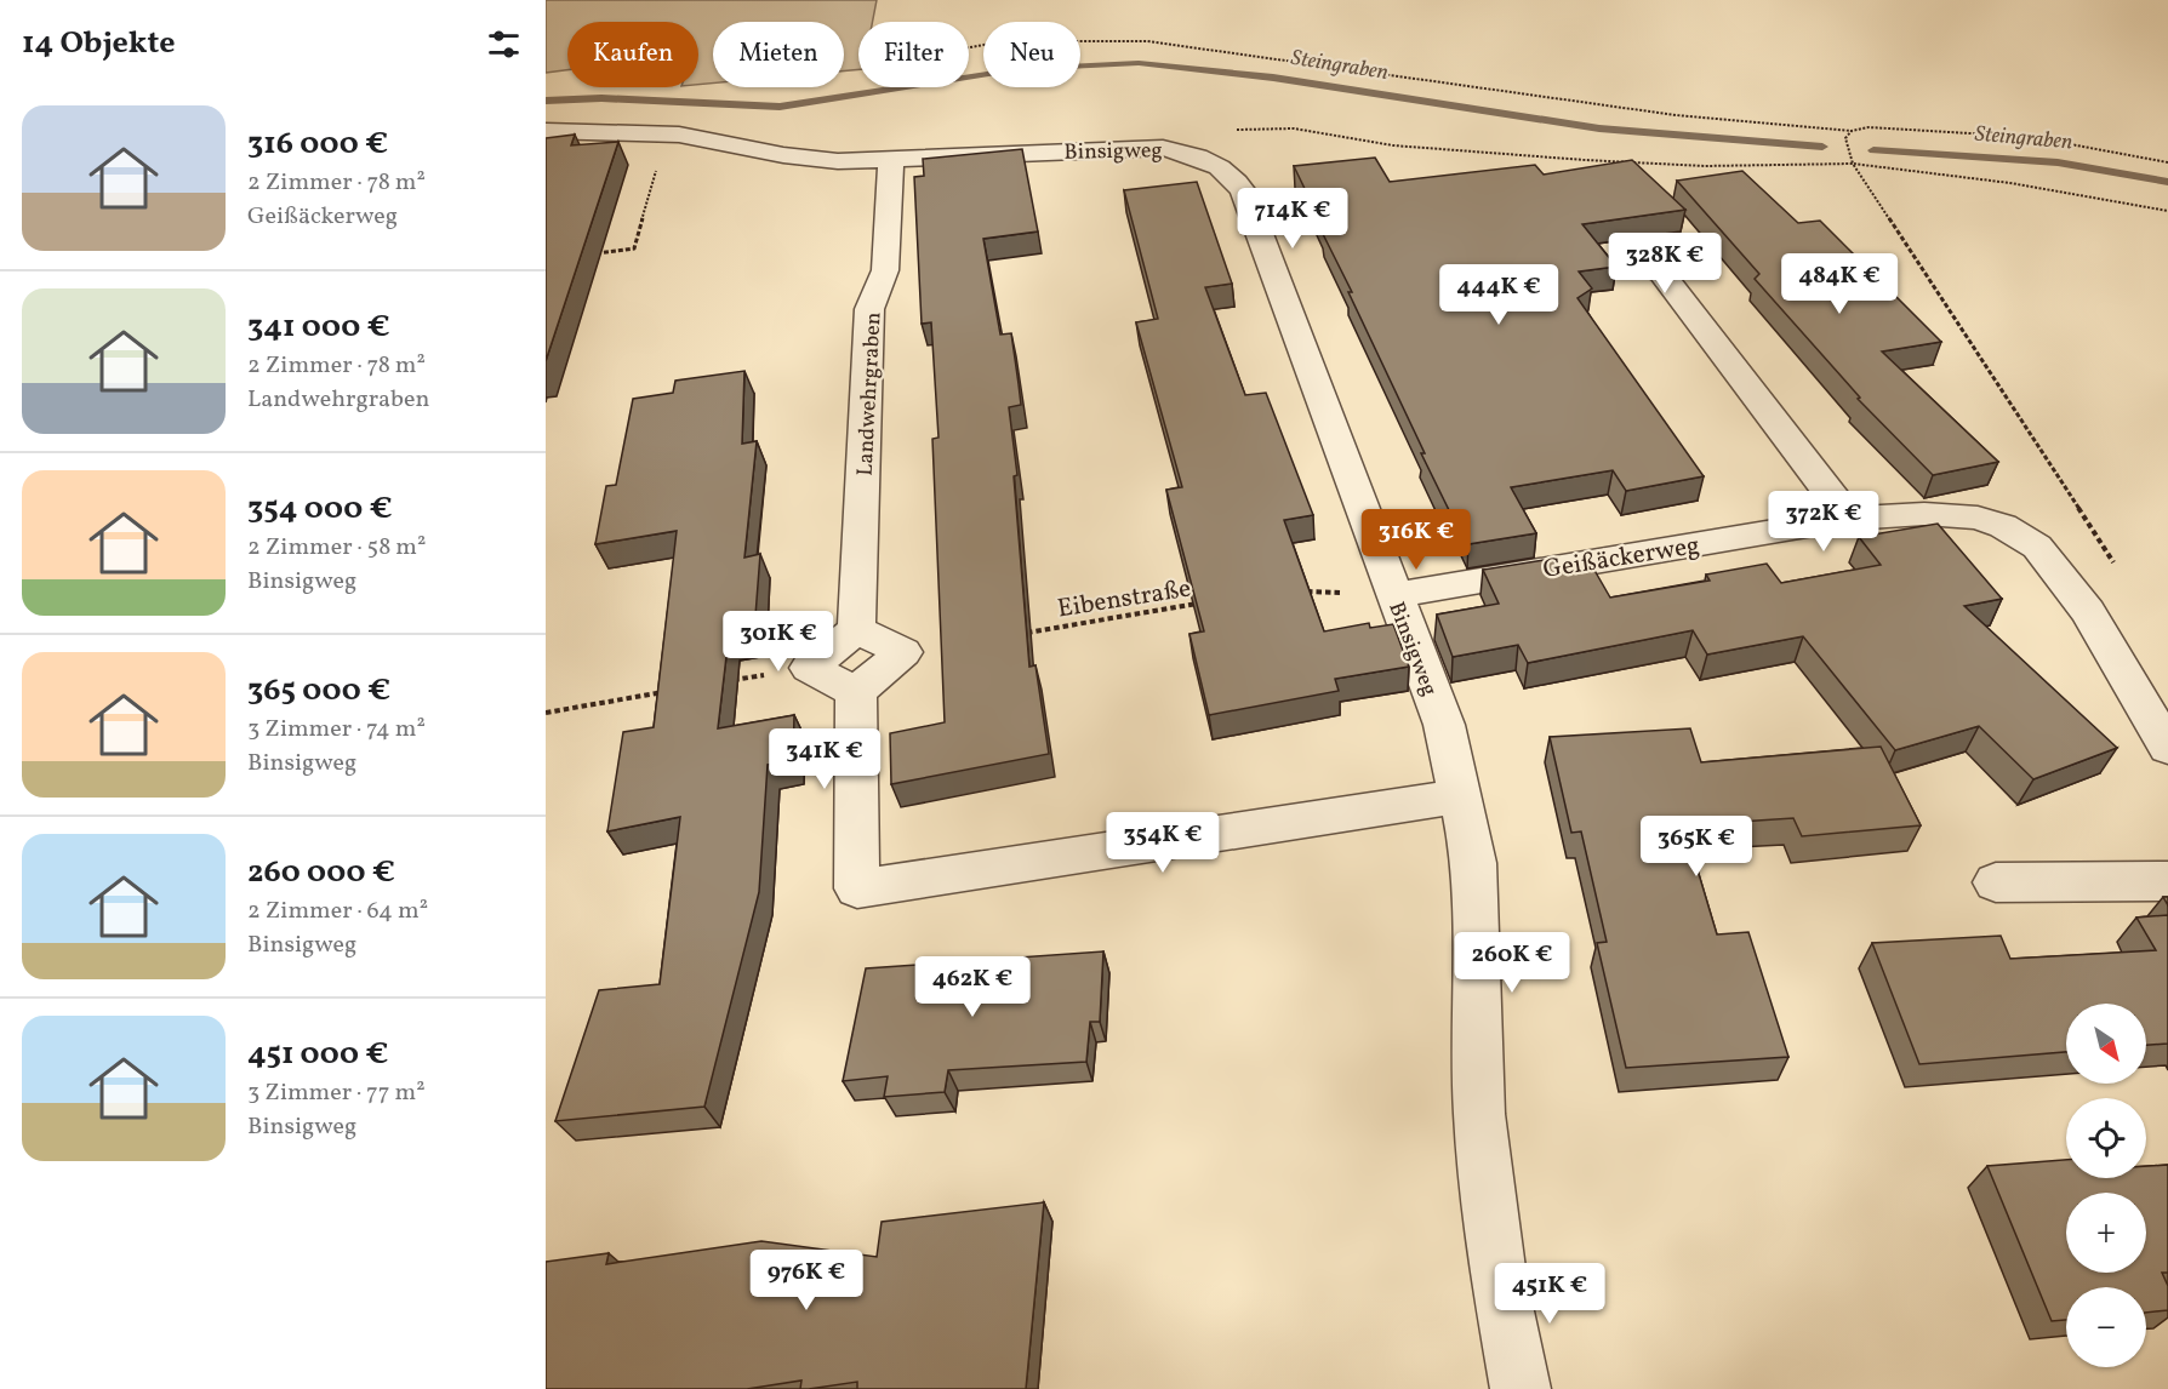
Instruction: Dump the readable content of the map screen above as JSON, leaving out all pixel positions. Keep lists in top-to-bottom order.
{
  "streets": {
    "street": ["Binsigweg", "Landwehrgraben", "Geißäckerweg"],
    "path": ["Eibenstraße"]
  },
  "crossings": [
    ["Binsigweg", "Landwehrgraben"],
    ["Binsigweg", "Geißäckerweg"]
  ],
  "water": ["Steingraben"],
  "north": "bottom right",
  "page": {
    "heading": "14 Objekte",
    "chip": [
      "Kaufen",
      "Mieten",
      "Filter",
      "Neu"
    ],
    "list": [
      {
        "name": "316 000 €",
        "note": "2 Zimmer · 78 m² · Geißäckerweg"
      },
      {
        "name": "341 000 €",
        "note": "2 Zimmer · 78 m² · Landwehrgraben"
      },
      {
        "name": "354 000 €",
        "note": "2 Zimmer · 58 m² · Binsigweg"
      },
      {
        "name": "365 000 €",
        "note": "3 Zimmer · 74 m² · Binsigweg"
      },
      {
        "name": "260 000 €",
        "note": "2 Zimmer · 64 m² · Binsigweg"
      },
      {
        "name": "451 000 €",
        "note": "3 Zimmer · 77 m² · Binsigweg"
      }
    ],
    "price": [
      "714K €",
      "328K €",
      "484K €",
      "444K €",
      "372K €",
      "316K €",
      "301K €",
      "341K €",
      "354K €",
      "365K €",
      "260K €",
      "462K €",
      "976K €",
      "451K €"
    ],
    "map_buttons": ["+", "−"]
  }
}
